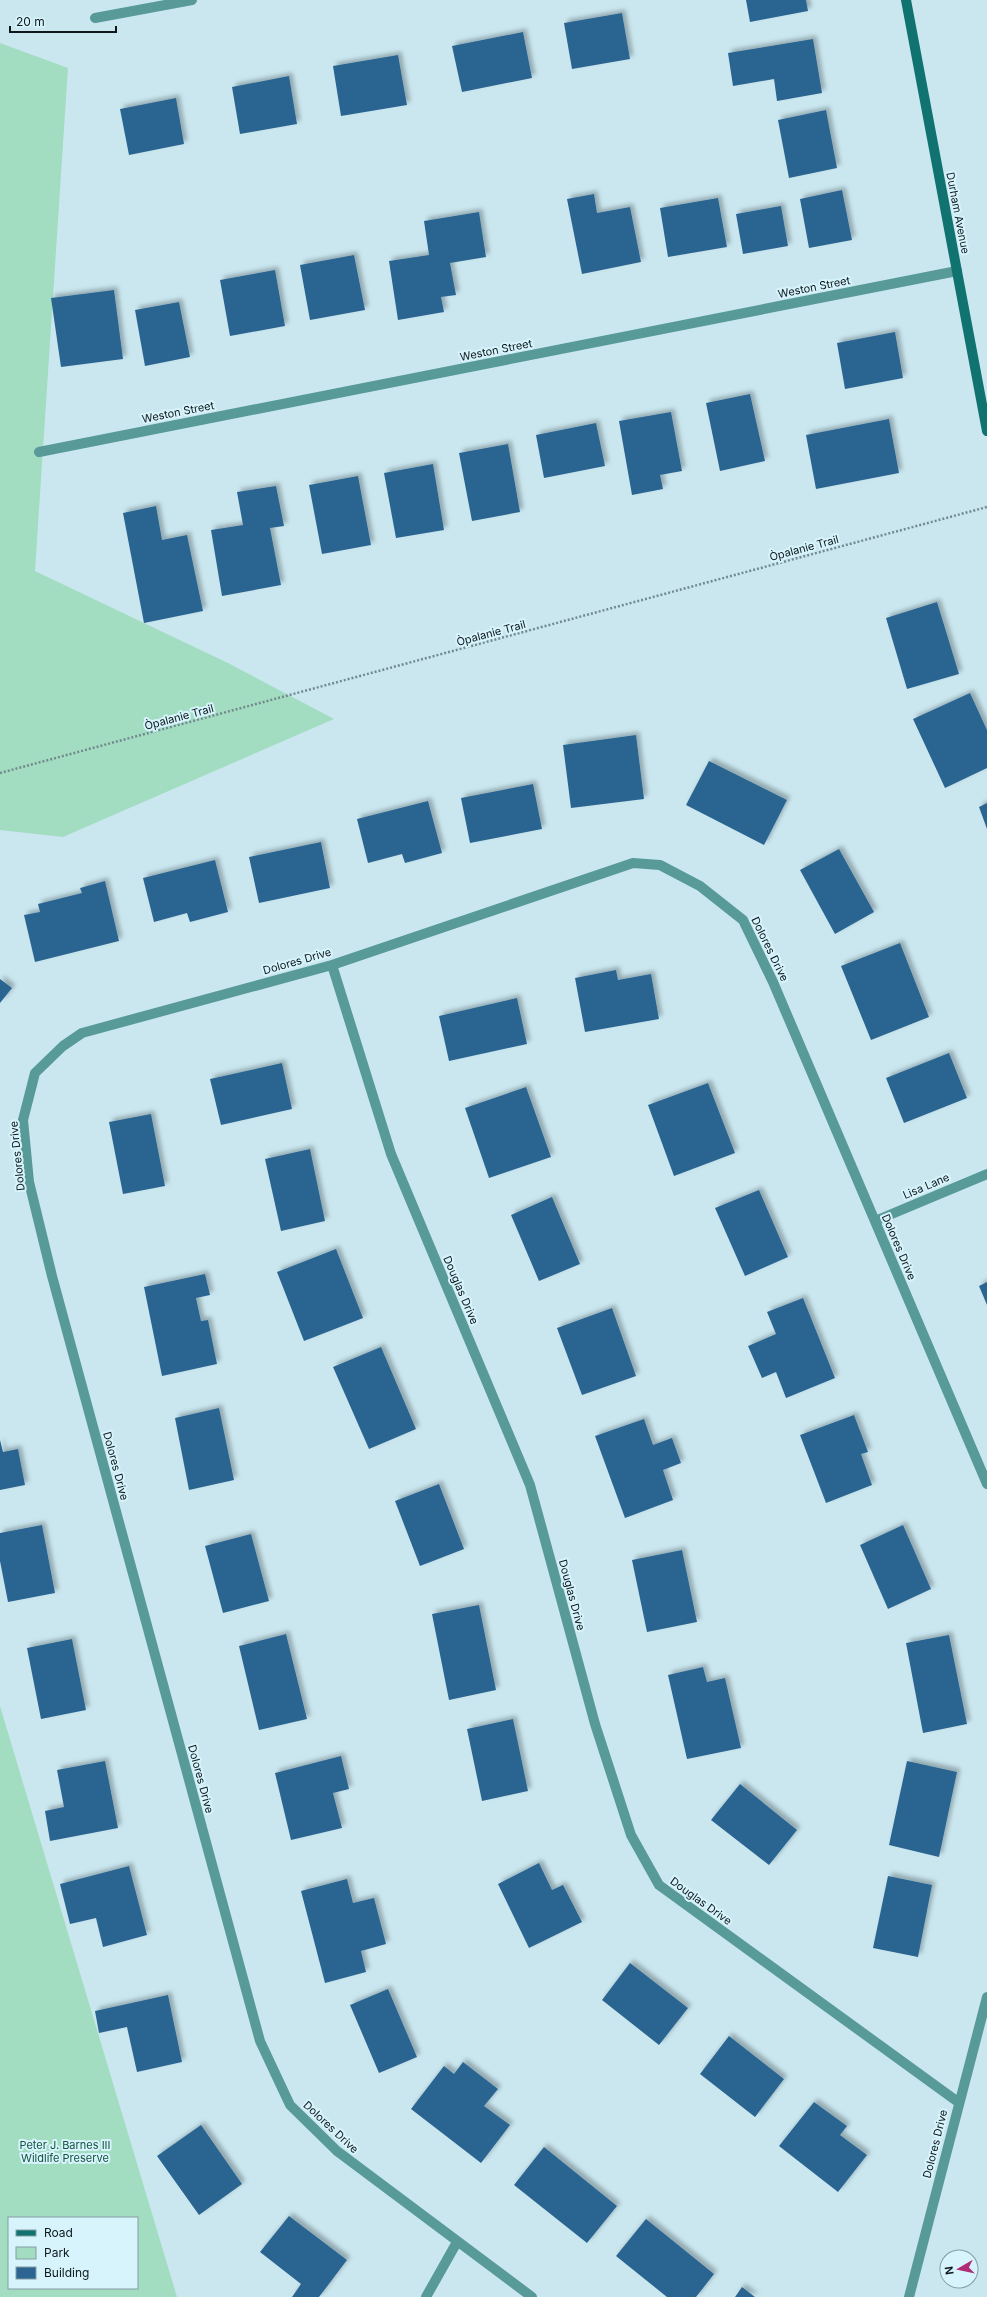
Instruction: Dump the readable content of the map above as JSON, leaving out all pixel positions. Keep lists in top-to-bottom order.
{
  "streets": {
    "street": [
      "Durham Avenue",
      "Weston Street",
      "Dolores Drive",
      "Lisa Lane",
      "Douglas Drive"
    ],
    "path": ["Òpalanie Trail"]
  },
  "crossings": [
    ["Durham Avenue", "Weston Street"],
    ["Dolores Drive", "Lisa Lane"],
    ["Dolores Drive", "Douglas Drive"]
  ],
  "parks": ["Peter J. Barnes III Wildlife Preserve"],
  "legend": ["Road", "Park", "Building"],
  "scale_bar": "20 m",
  "north": "left"
}
